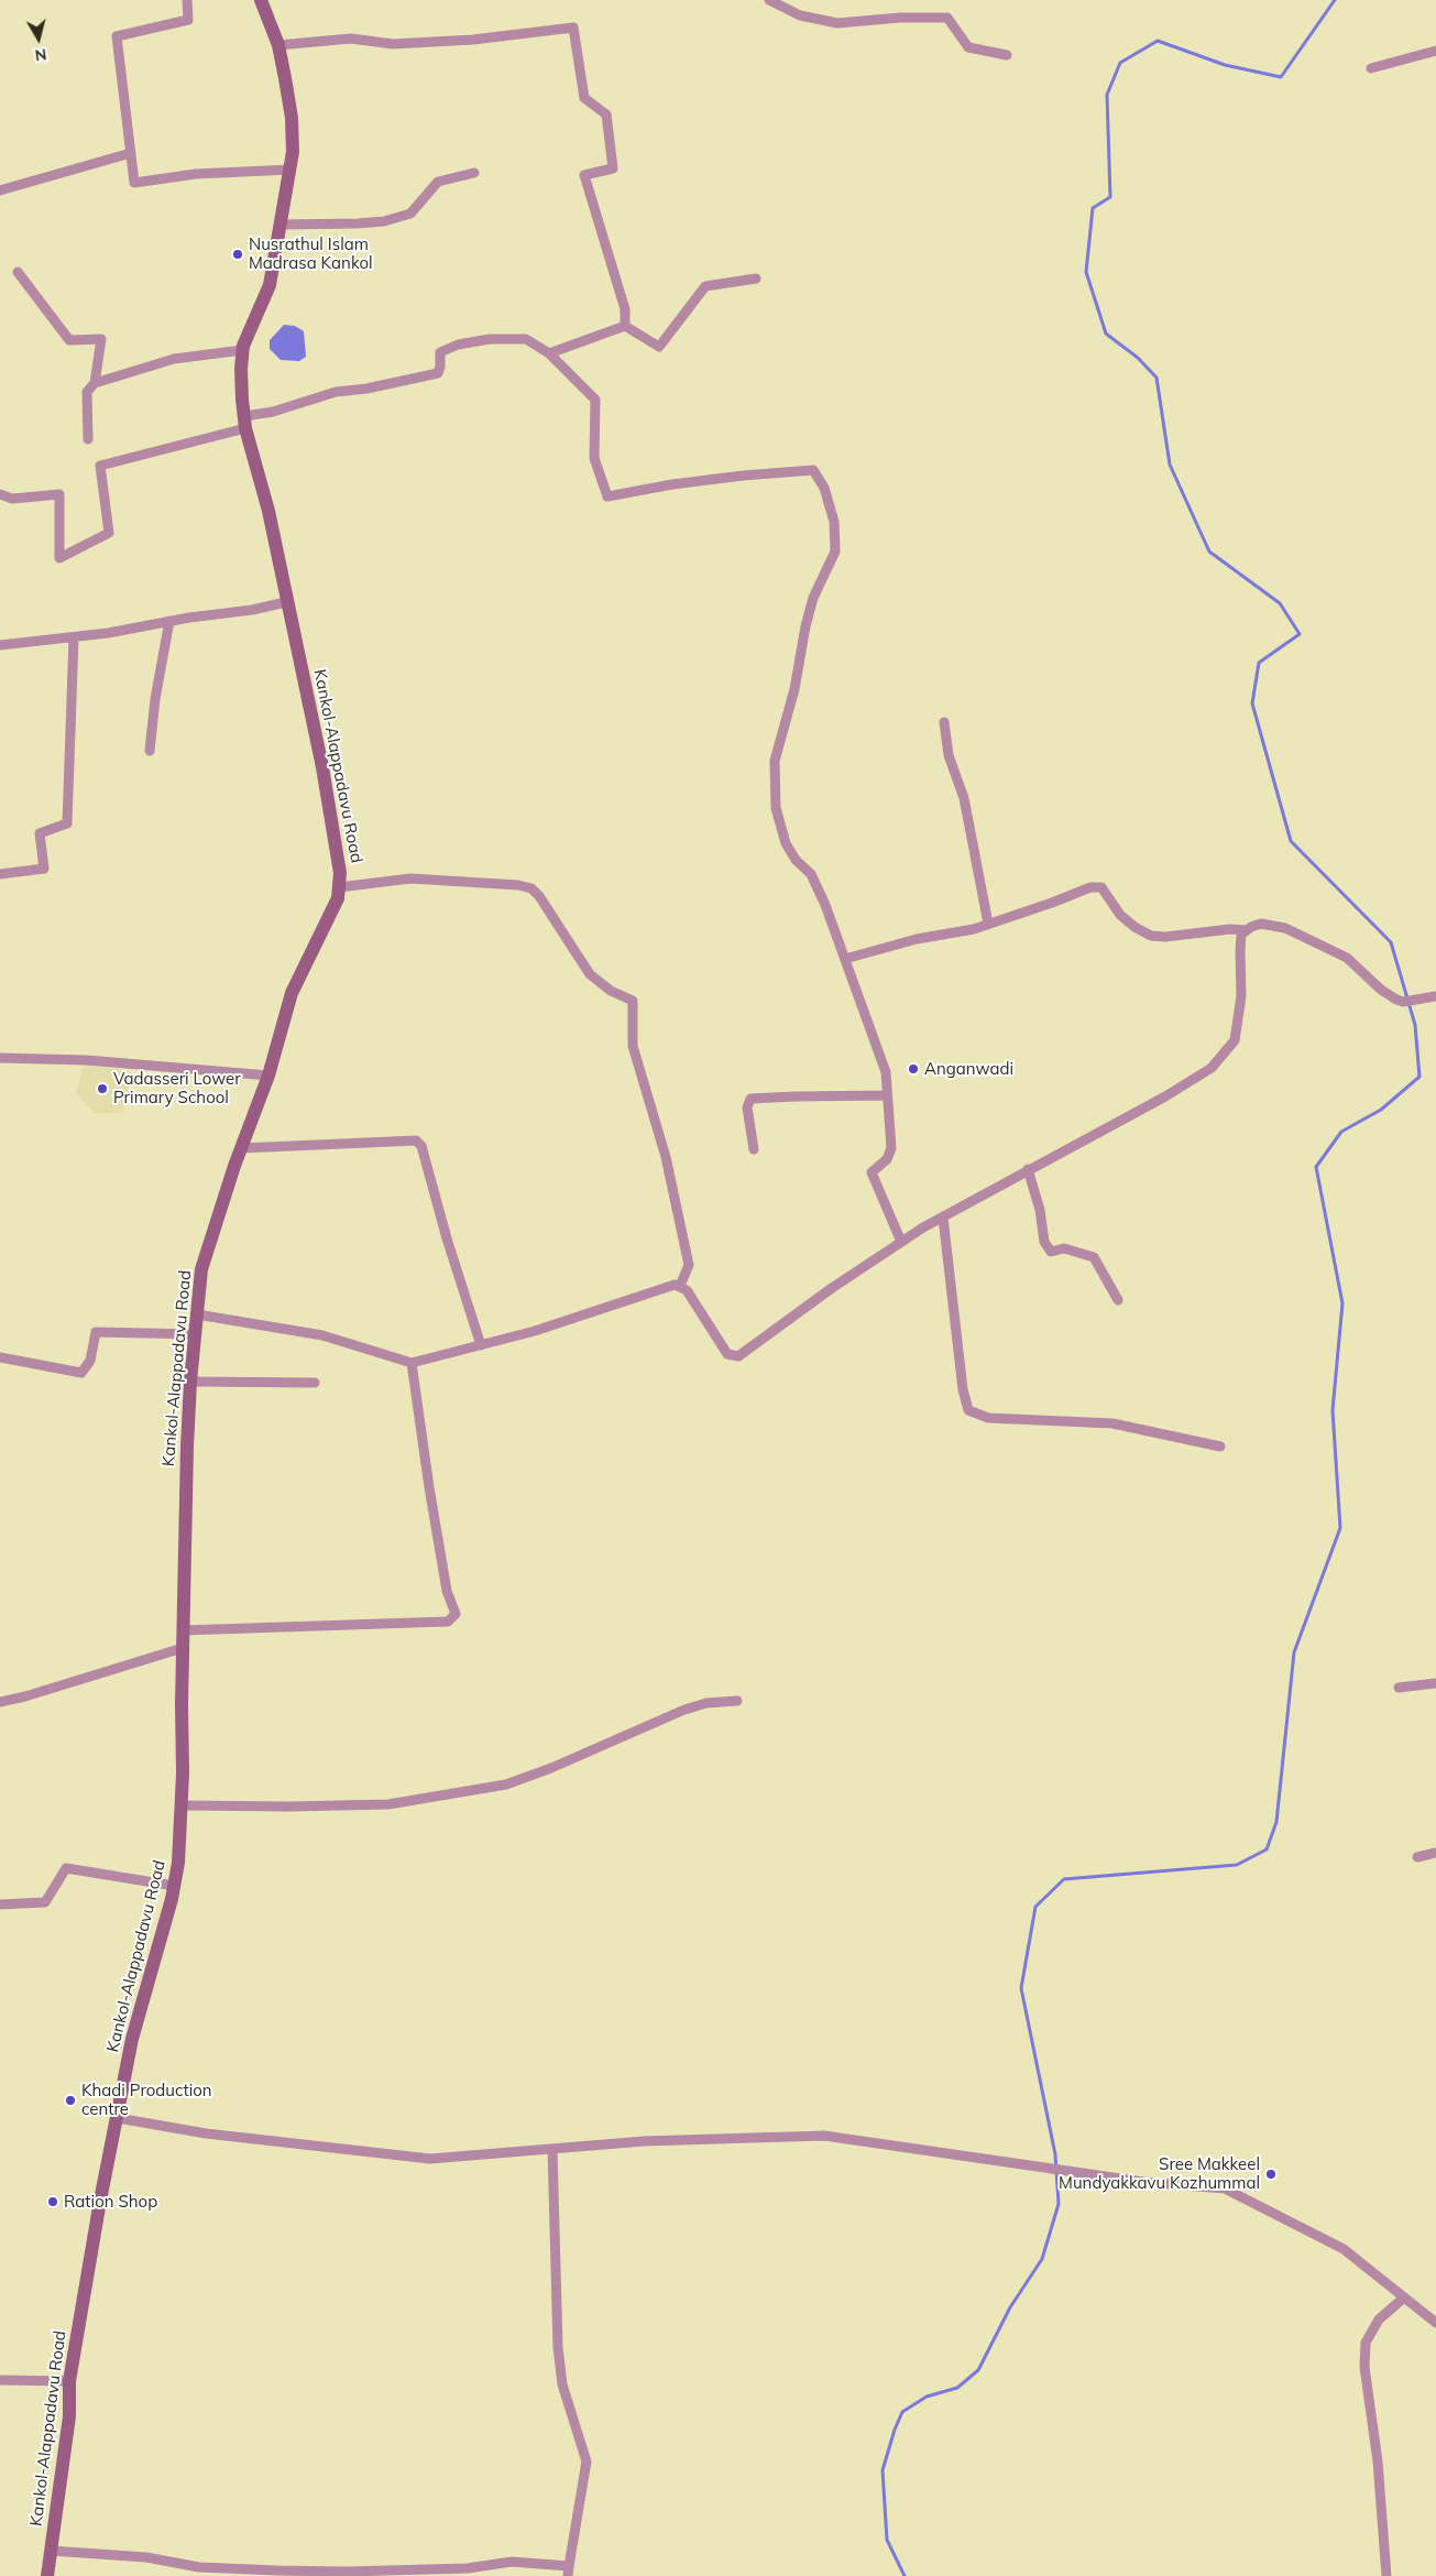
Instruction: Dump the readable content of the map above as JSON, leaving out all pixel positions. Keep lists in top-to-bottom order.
{
  "streets": {
    "main road": ["Kankol-Alappadavu Road"]
  },
  "places": [
    "Nusrathul Islam Madrasa Kankol",
    "Anganwadi",
    "Vadasseri Lower Primary School",
    "Khadi Production centre",
    "Sree Makkeel Mundyakkavu Kozhummal",
    "Ration Shop"
  ],
  "north": "bottom"
}
